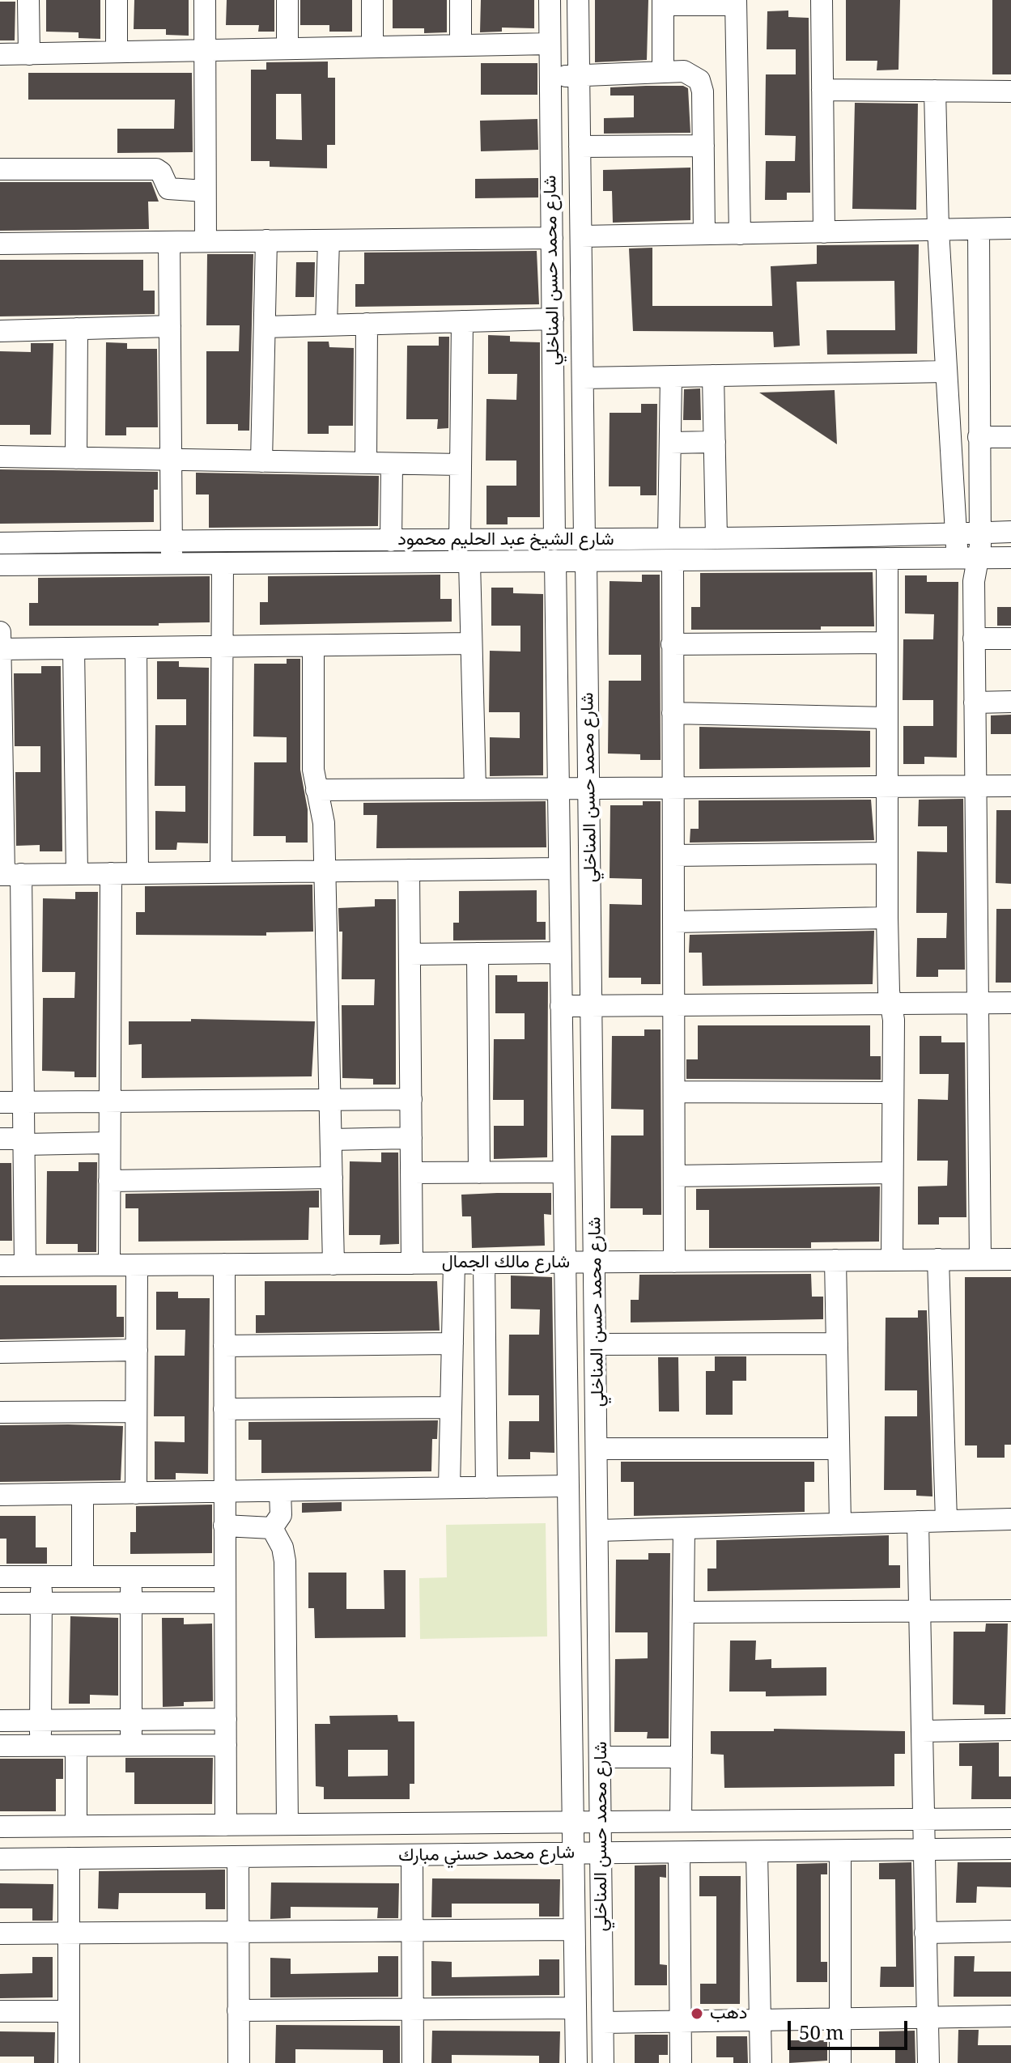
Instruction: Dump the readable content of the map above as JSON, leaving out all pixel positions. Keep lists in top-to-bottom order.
{
  "streets": {
    "street": [
      "شارع محمد حسن المناخلي",
      "شارع الشيخ عبد الحليم محمود",
      "شارع مالك الجمال",
      "شارع محمد حسني مبارك"
    ]
  },
  "crossings": [
    ["شارع محمد حسن المناخلي", "شارع الشيخ عبد الحليم محمود"],
    ["شارع محمد حسن المناخلي", "شارع مالك الجمال"],
    ["شارع محمد حسن المناخلي", "شارع محمد حسني مبارك"]
  ],
  "places": ["دهب"],
  "scale_bar": "50 m"
}
